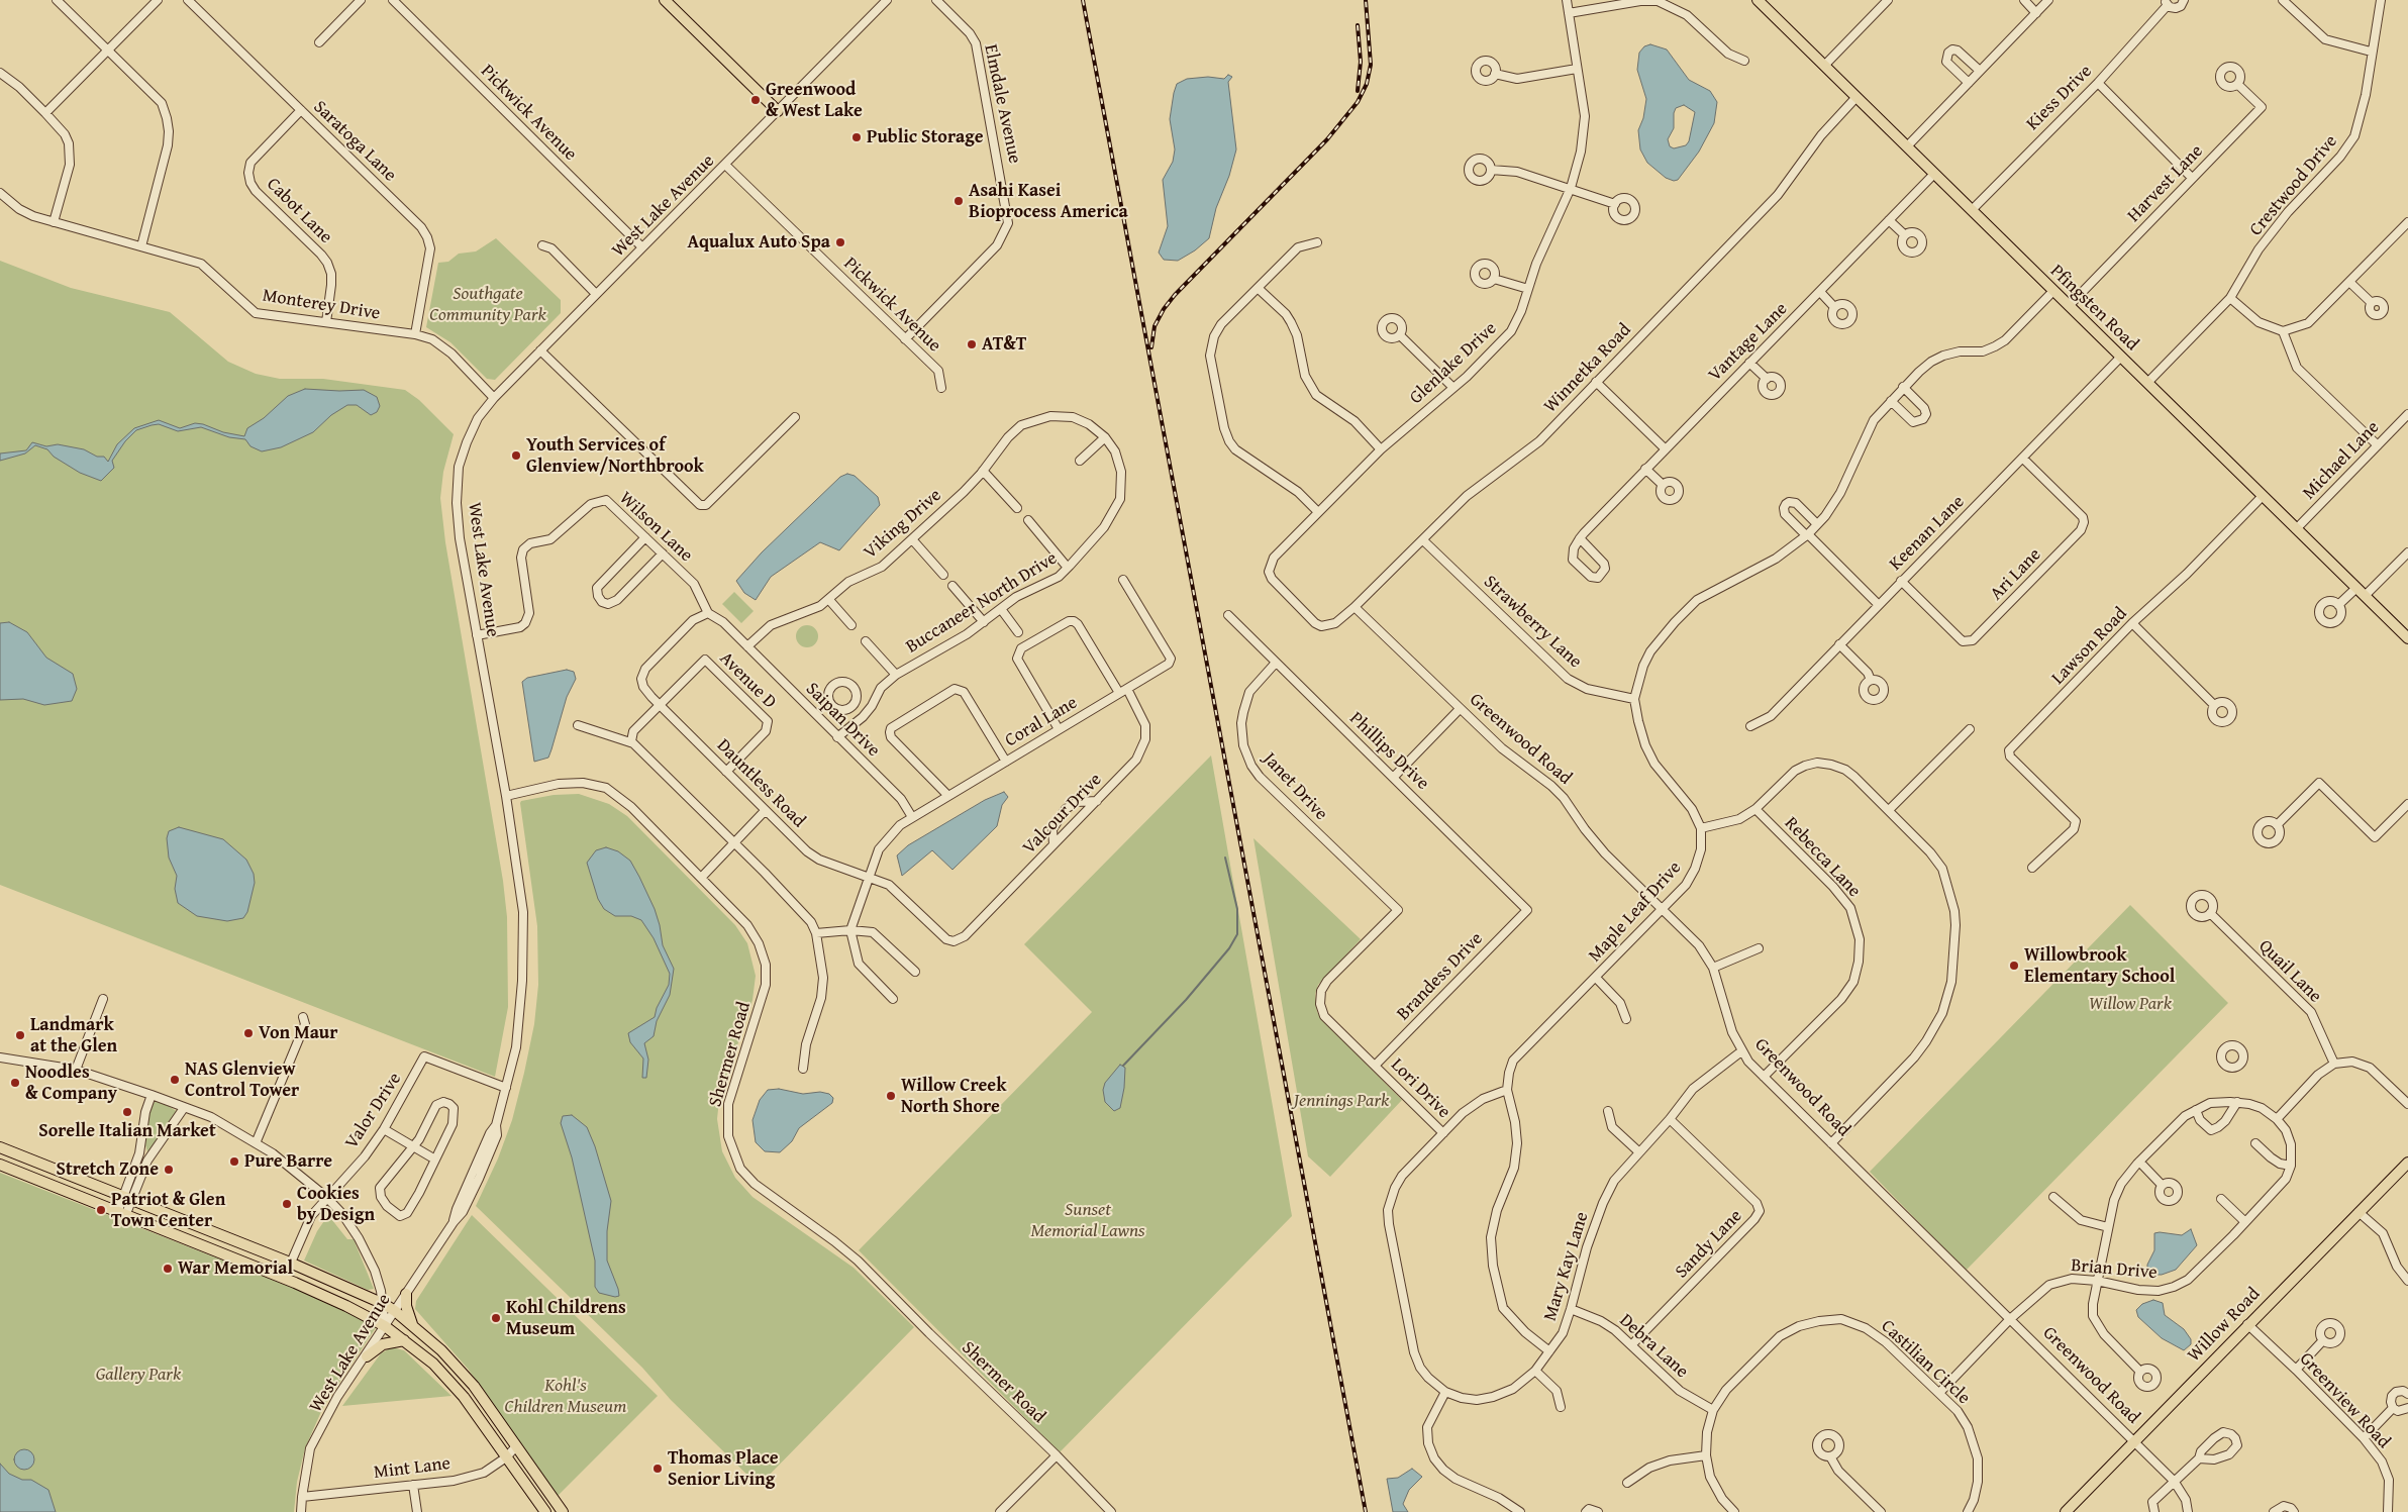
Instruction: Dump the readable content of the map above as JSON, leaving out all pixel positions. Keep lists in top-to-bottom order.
{
  "streets": {
    "main road": ["Pfingsten Road", "Willow Road"],
    "street": [
      "Kiess Drive",
      "Elmdale Avenue",
      "Pickwick Avenue",
      "Saratoga Lane",
      "Harvest Lane",
      "Crestwood Drive",
      "West Lake Avenue",
      "Cabot Lane",
      "Monterey Drive",
      "Vantage Lane",
      "Glenlake Drive",
      "Winnetka Road",
      "Michael Lane",
      "Viking Drive",
      "Wilson Lane",
      "Keenan Lane",
      "Ari Lane",
      "Buccaneer North Drive",
      "Strawberry Lane",
      "Lawson Road",
      "Avenue D",
      "Saipan Drive",
      "Coral Lane",
      "Greenwood Road",
      "Phillips Drive",
      "Dauntless Road",
      "Janet Drive",
      "Valcour Drive",
      "Rebecca Lane",
      "Maple Leaf Drive",
      "Quail Lane",
      "Brandess Drive",
      "Shermer Road",
      "Lori Drive",
      "Valor Drive",
      "Sandy Lane",
      "Mary Kay Lane",
      "Brian Drive",
      "Debra Lane",
      "Castilian Circle",
      "Greenview Road",
      "Mint Lane"
    ]
  },
  "crossings": [
    ["Kiess Drive", "Pfingsten Road"],
    ["Elmdale Avenue", "Pickwick Avenue"],
    ["Pickwick Avenue", "West Lake Avenue"],
    ["Saratoga Lane", "Cabot Lane"],
    ["Saratoga Lane", "Monterey Drive"],
    ["Harvest Lane", "Pfingsten Road"],
    ["Crestwood Drive", "Pfingsten Road"],
    ["West Lake Avenue", "Monterey Drive"],
    ["West Lake Avenue", "Wilson Lane"],
    ["West Lake Avenue", "Shermer Road"],
    ["West Lake Avenue", "Valor Drive"],
    ["West Lake Avenue", "Mint Lane"],
    ["Cabot Lane", "Monterey Drive"],
    ["Pfingsten Road", "Vantage Lane"],
    ["Pfingsten Road", "Winnetka Road"],
    ["Pfingsten Road", "Michael Lane"],
    ["Pfingsten Road", "Keenan Lane"],
    ["Pfingsten Road", "Lawson Road"],
    ["Glenlake Drive", "Winnetka Road"],
    ["Winnetka Road", "Strawberry Lane"],
    ["Winnetka Road", "Greenwood Road"],
    ["Viking Drive", "Buccaneer North Drive"],
    ["Viking Drive", "Saipan Drive"],
    ["Wilson Lane", "Saipan Drive"],
    ["Wilson Lane", "Dauntless Road"],
    ["Keenan Lane", "Ari Lane"],
    ["Buccaneer North Drive", "Saipan Drive"],
    ["Avenue D", "Dauntless Road"],
    ["Saipan Drive", "Coral Lane"],
    ["Saipan Drive", "Dauntless Road"],
    ["Coral Lane", "Dauntless Road"],
    ["Coral Lane", "Valcour Drive"],
    ["Greenwood Road", "Rebecca Lane"],
    ["Greenwood Road", "Maple Leaf Drive"],
    ["Greenwood Road", "Mary Kay Lane"],
    ["Greenwood Road", "Brian Drive"],
    ["Greenwood Road", "Willow Road"],
    ["Phillips Drive", "Janet Drive"],
    ["Phillips Drive", "Brandess Drive"],
    ["Dauntless Road", "Valcour Drive"],
    ["Janet Drive", "Lori Drive"],
    ["Maple Leaf Drive", "Mary Kay Lane"],
    ["Brandess Drive", "Lori Drive"],
    ["Lori Drive", "Mary Kay Lane"],
    ["Sandy Lane", "Mary Kay Lane"],
    ["Sandy Lane", "Debra Lane"],
    ["Mary Kay Lane", "Debra Lane"],
    ["Brian Drive", "Castilian Circle"],
    ["Willow Road", "Greenview Road"],
    ["Debra Lane", "Castilian Circle"]
  ],
  "parks": [
    "Southgate Community Park",
    "Willow Park",
    "Jennings Park",
    "Sunset Memorial Lawns",
    "Gallery Park",
    "Kohl's Children Museum"
  ],
  "places": [
    "Greenwood & West Lake",
    "Public Storage",
    "Asahi Kasei Bioprocess America",
    "Aqualux Auto Spa",
    "AT&T",
    "Youth Services of Glenview/Northbrook",
    "Willowbrook Elementary School",
    "Von Maur",
    "Landmark at the Glen",
    "NAS Glenview Control Tower",
    "Noodles & Company",
    "Willow Creek North Shore",
    "Sorelle Italian Market",
    "Pure Barre",
    "Stretch Zone",
    "Cookies by Design",
    "Patriot & Glen Town Center",
    "War Memorial",
    "Kohl Childrens Museum",
    "Thomas Place Senior Living"
  ]
}
